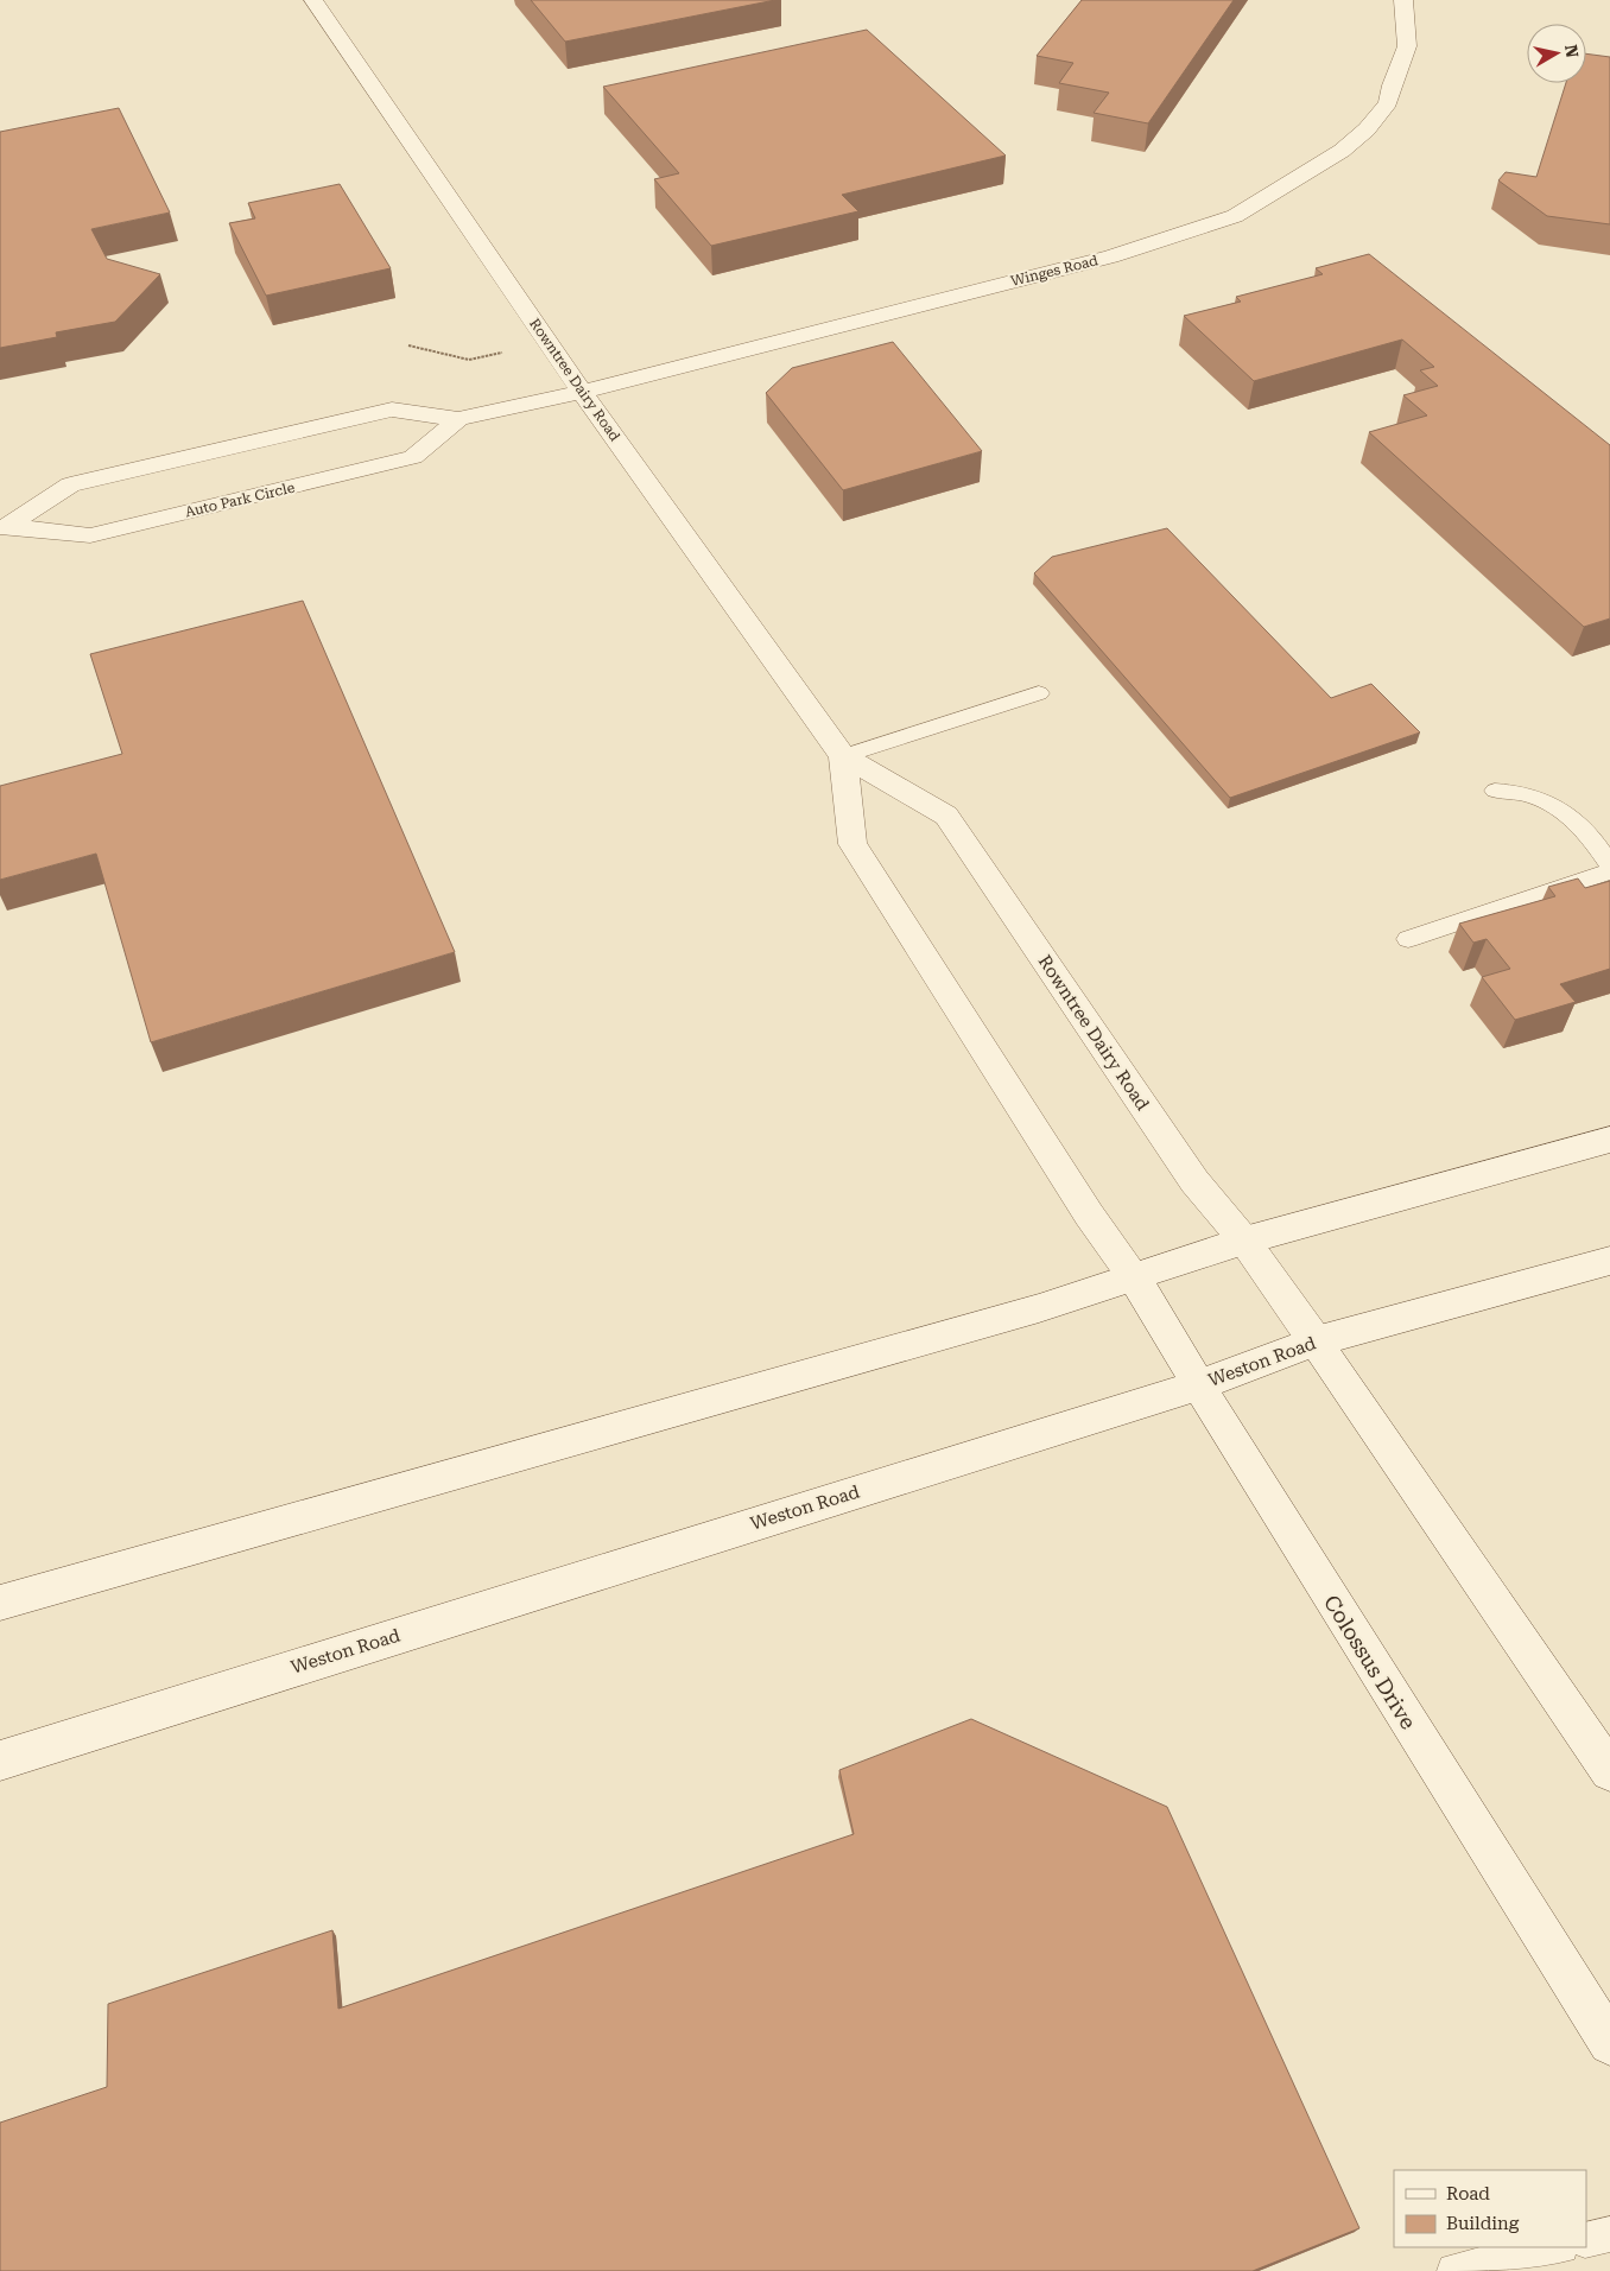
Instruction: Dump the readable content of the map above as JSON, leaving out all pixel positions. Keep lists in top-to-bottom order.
{
  "streets": {
    "street": [
      "Winges Road",
      "Rowntree Dairy Road",
      "Auto Park Circle",
      "Weston Road",
      "Colossus Drive"
    ]
  },
  "crossings": [
    ["Winges Road", "Rowntree Dairy Road"],
    ["Winges Road", "Auto Park Circle"],
    ["Rowntree Dairy Road", "Auto Park Circle"],
    ["Rowntree Dairy Road", "Weston Road"],
    ["Rowntree Dairy Road", "Colossus Drive"],
    ["Weston Road", "Colossus Drive"]
  ],
  "legend": ["Road", "Building"],
  "north": "right"
}
